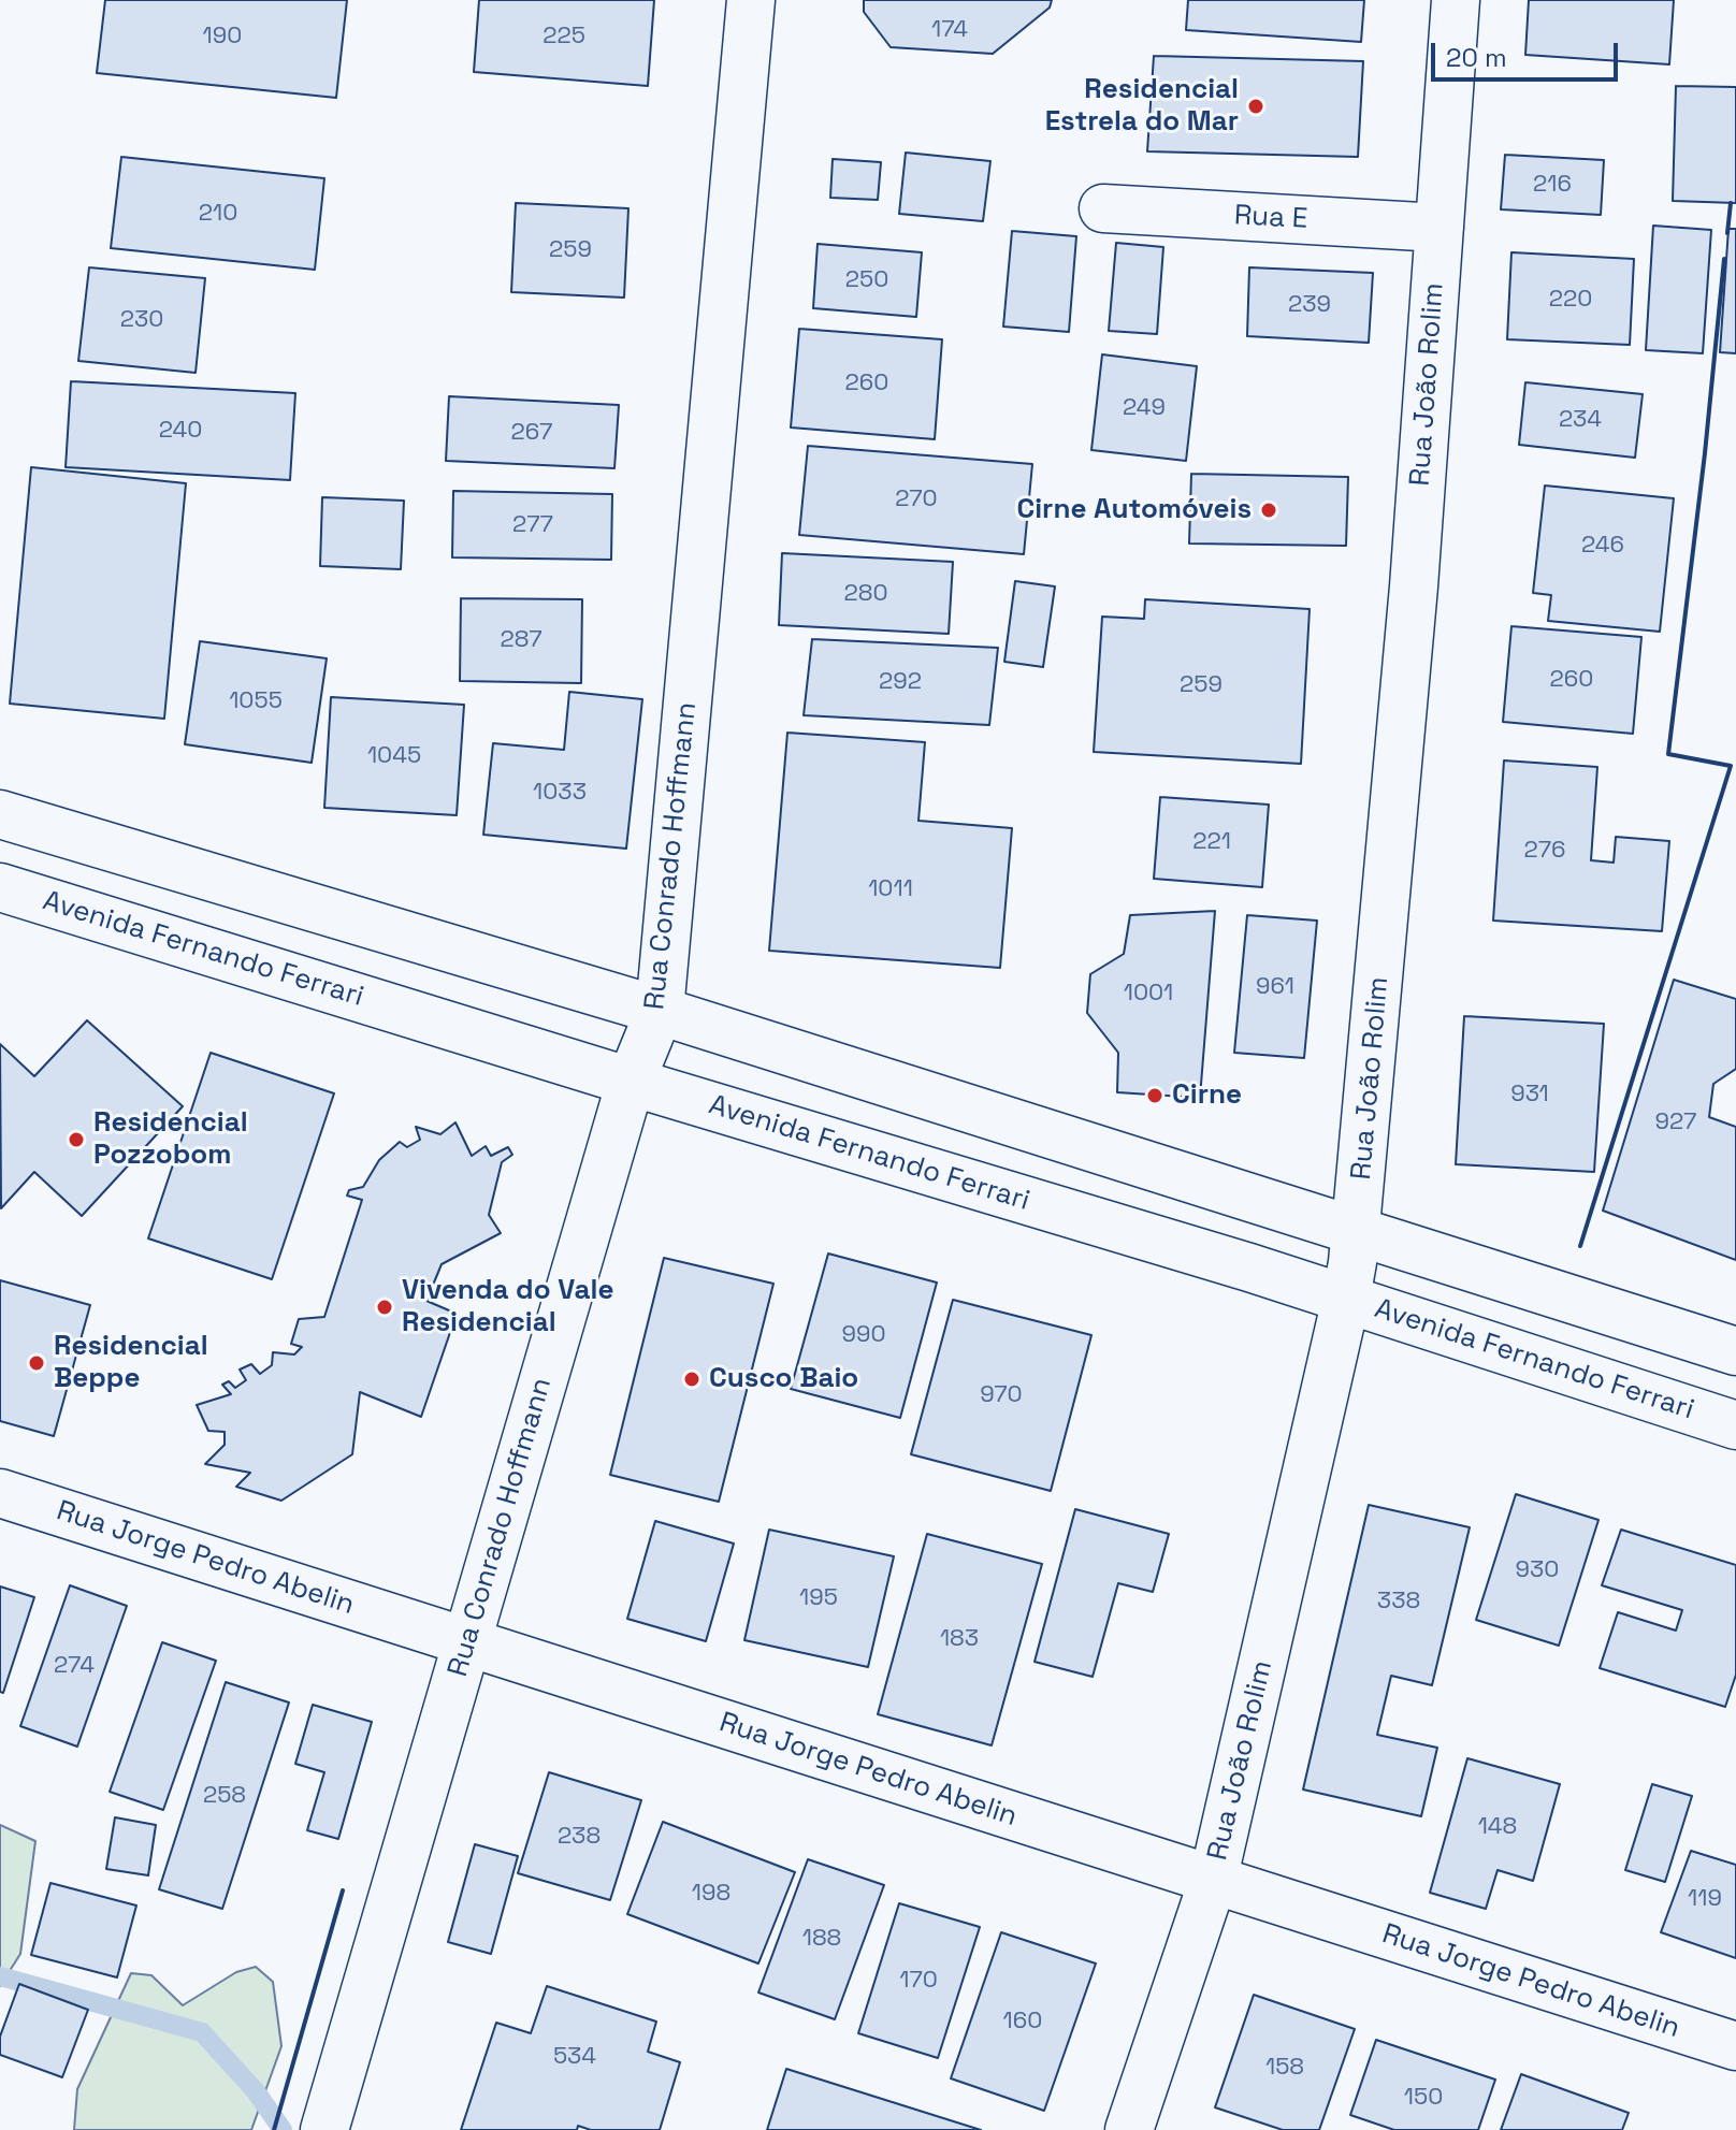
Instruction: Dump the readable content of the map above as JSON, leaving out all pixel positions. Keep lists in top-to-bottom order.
{
  "streets": {
    "street": [
      "Rua E",
      "Rua João Rolim",
      "Rua Conrado Hoffmann",
      "Avenida Fernando Ferrari",
      "Rua Jorge Pedro Abelin"
    ]
  },
  "crossings": [
    ["Rua E", "Rua João Rolim"],
    ["Rua João Rolim", "Avenida Fernando Ferrari"],
    ["Rua João Rolim", "Rua Jorge Pedro Abelin"],
    ["Rua Conrado Hoffmann", "Avenida Fernando Ferrari"],
    ["Rua Conrado Hoffmann", "Rua Jorge Pedro Abelin"]
  ],
  "places": [
    "Residencial Estrela do Mar",
    "Cirne Automóveis",
    "Cirne",
    "Residencial Pozzobom",
    "Vivenda do Vale Residencial",
    "Residencial Beppe",
    "Cusco Baio"
  ],
  "house_numbers": [
    "174",
    "190",
    "225",
    "216",
    "210",
    "259",
    "250",
    "220",
    "239",
    "230",
    "260",
    "249",
    "234",
    "240",
    "267",
    "270",
    "277",
    "246",
    "280",
    "287",
    "260",
    "292",
    "259",
    "1055",
    "1045",
    "1033",
    "221",
    "276",
    "1011",
    "961",
    "1001",
    "931",
    "927",
    "990",
    "970",
    "930",
    "195",
    "338",
    "183",
    "274",
    "258",
    "148",
    "238",
    "198",
    "119",
    "188",
    "170",
    "160",
    "534",
    "158",
    "150"
  ],
  "scale_bar": "20 m"
}
